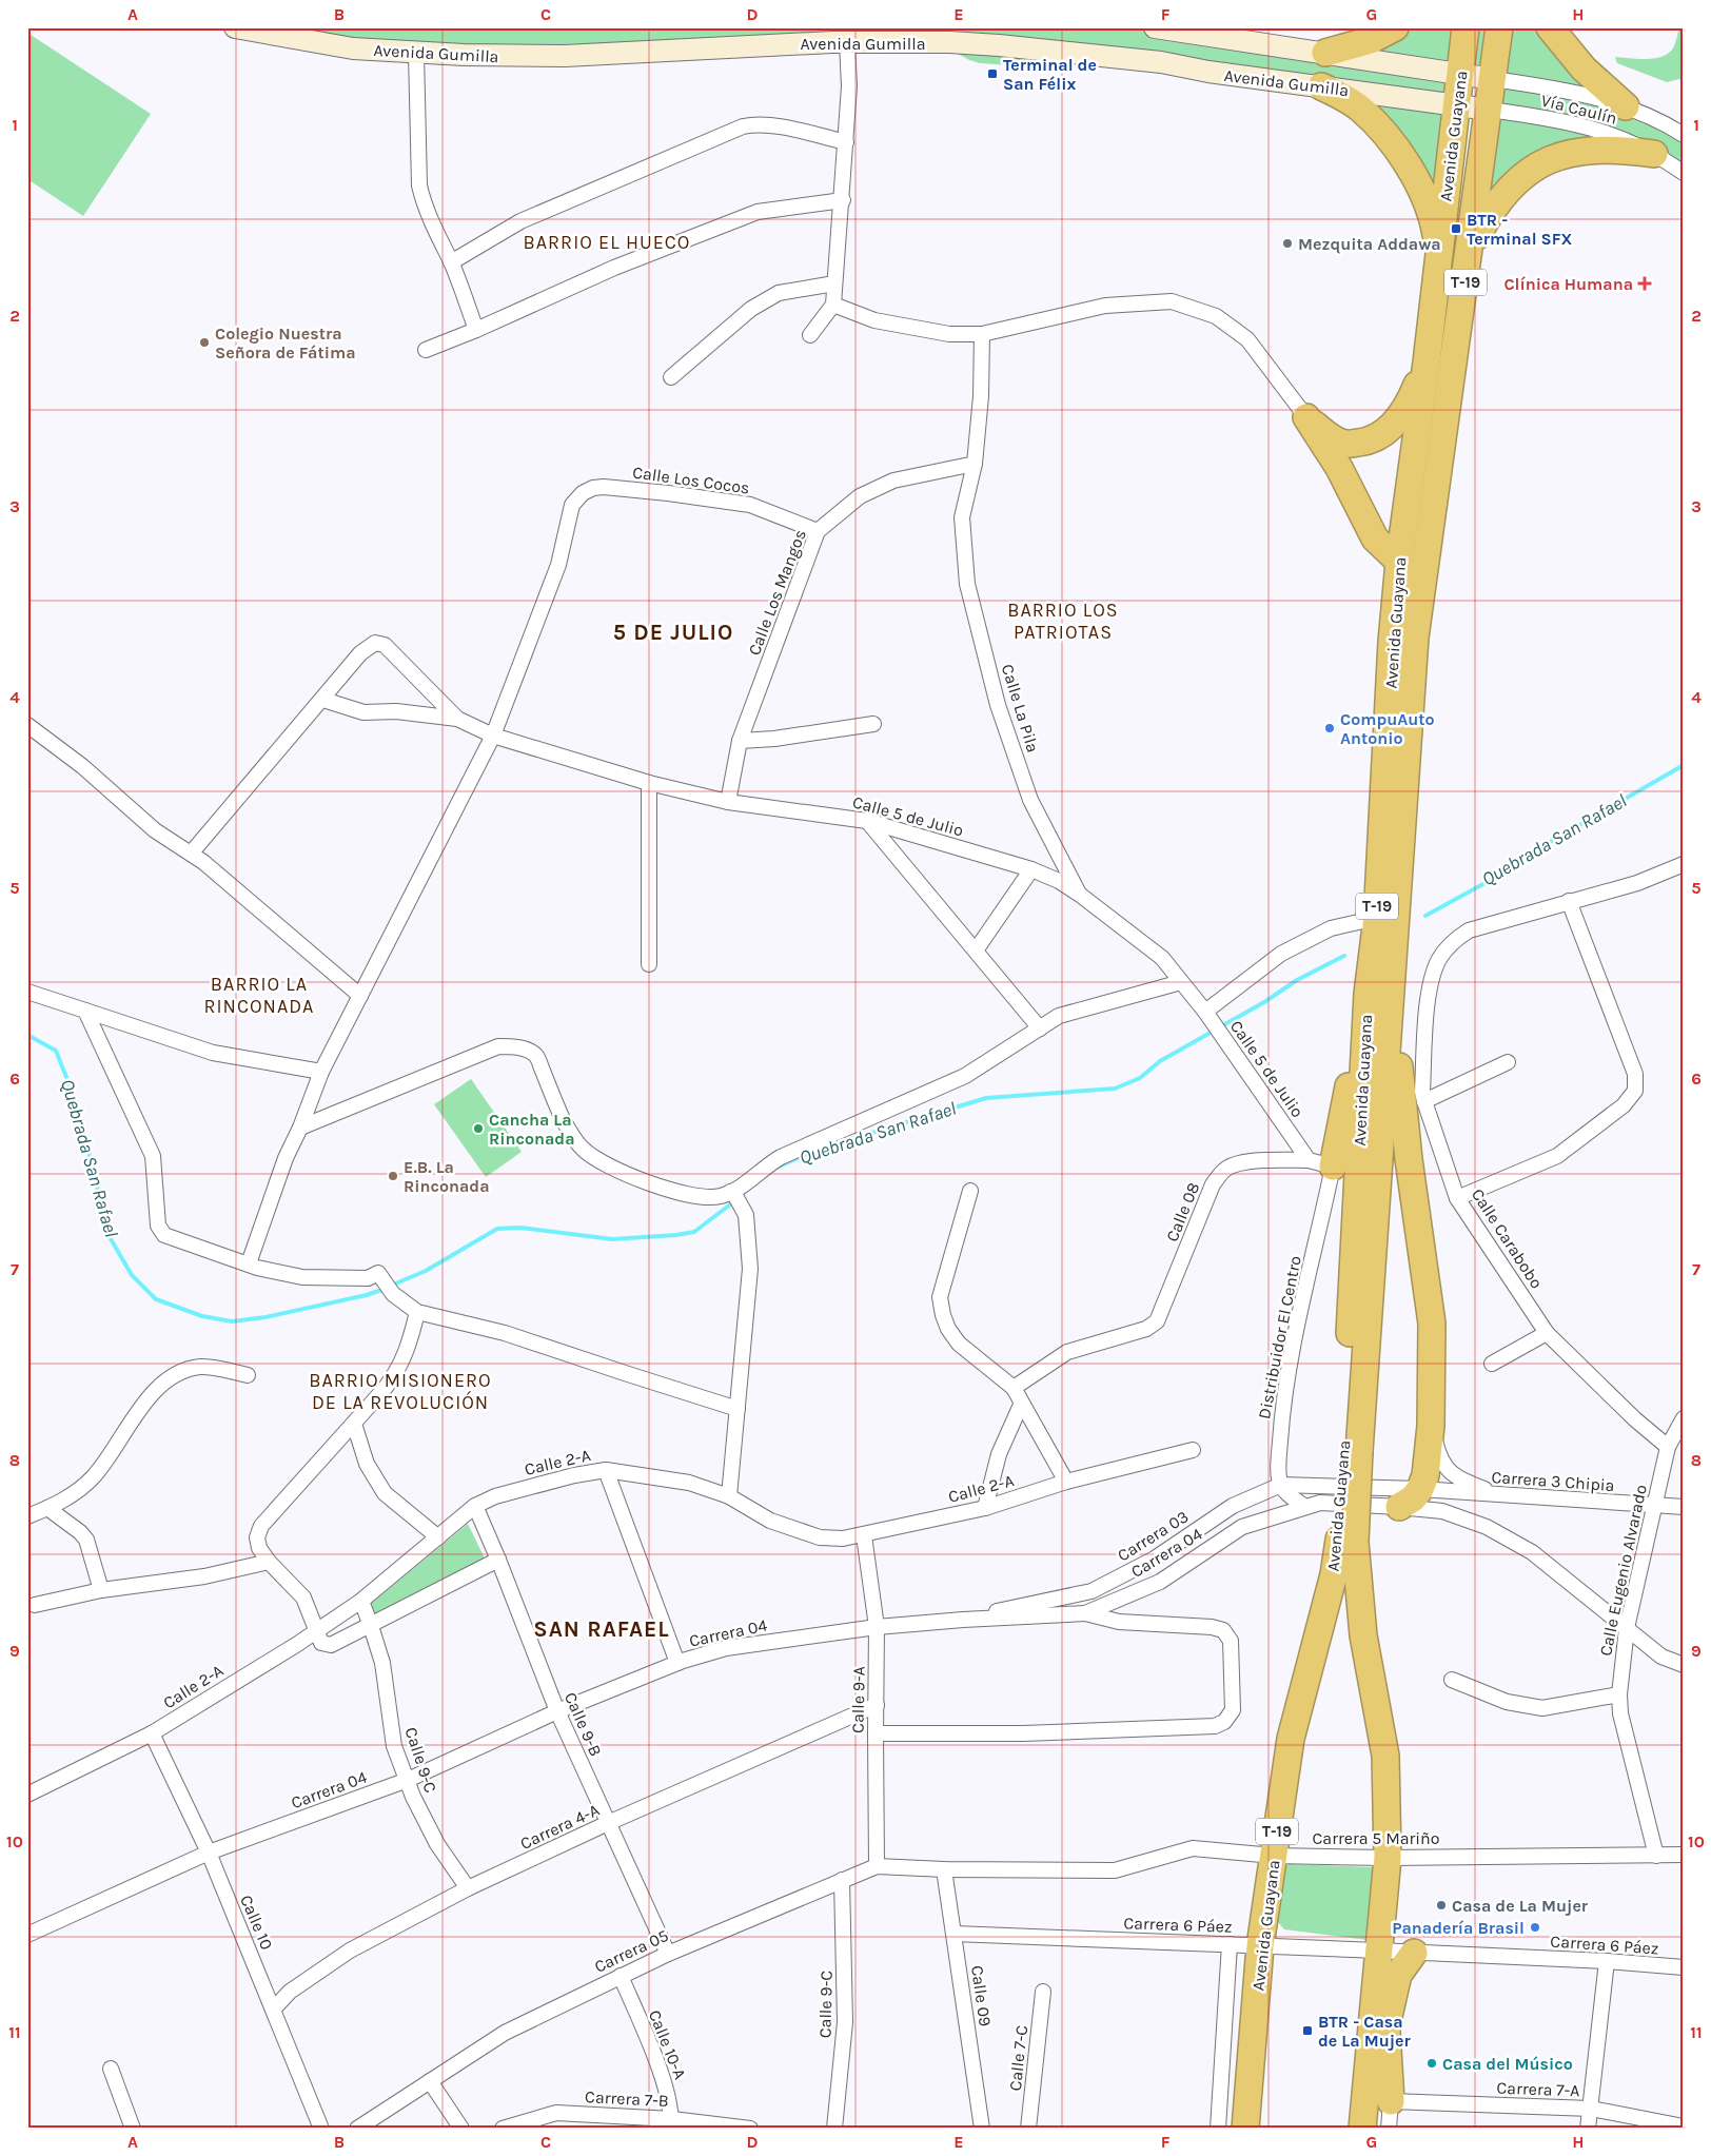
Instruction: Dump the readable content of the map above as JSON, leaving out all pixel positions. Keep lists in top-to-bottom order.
{
  "streets": {
    "highway": ["Avenida Guayana", "T-19"],
    "main road": ["Avenida Gumilla"],
    "street": [
      "Vía Caulín",
      "Calle Los Cocos",
      "Calle Los Mangos",
      "Calle La Pila",
      "Calle 5 de Julio",
      "Calle 08",
      "Calle Carabobo",
      "Distribuidor El Centro",
      "Calle 2-A",
      "Carrera 3 Chipia",
      "Carrera 03",
      "Carrera 04",
      "Calle Eugenio Alvarado",
      "Calle 9-A",
      "Calle 9-B",
      "Calle 9-C",
      "Carrera 4-A",
      "Carrera 5 Mariño",
      "Calle 10",
      "Carrera 6 Páez",
      "Carrera 05",
      "Calle 09",
      "Calle 10-A",
      "Calle 7-C",
      "Carrera 7-A",
      "Carrera 7-B"
    ]
  },
  "crossings": [
    ["Avenida Gumilla", "Vía Caulín"],
    ["Avenida Gumilla", "Avenida Guayana"],
    ["Vía Caulín", "Avenida Guayana"],
    ["Avenida Guayana", "Carrera 5 Mariño"],
    ["Avenida Guayana", "Carrera 6 Páez"],
    ["Calle Los Cocos", "Calle Los Mangos"],
    ["Calle Los Cocos", "Calle 5 de Julio"],
    ["Calle Los Mangos", "Calle La Pila"],
    ["Calle Los Mangos", "Calle 5 de Julio"],
    ["Calle La Pila", "Calle 5 de Julio"],
    ["Calle 5 de Julio", "Calle 08"],
    ["Calle 5 de Julio", "Distribuidor El Centro"],
    ["Calle 08", "Distribuidor El Centro"],
    ["Calle Carabobo", "Calle Eugenio Alvarado"],
    ["Distribuidor El Centro", "Carrera 03"],
    ["Calle 2-A", "Calle 9-A"],
    ["Calle 2-A", "Calle 9-B"],
    ["Calle 2-A", "Calle 9-C"],
    ["Calle 2-A", "Calle 10"],
    ["Carrera 3 Chipia", "Carrera 03"],
    ["Carrera 3 Chipia", "Calle Eugenio Alvarado"],
    ["Carrera 03", "Carrera 04"],
    ["Carrera 04", "Calle Eugenio Alvarado"],
    ["Carrera 04", "Calle 9-A"],
    ["Carrera 04", "Calle 9-B"],
    ["Carrera 04", "Calle 9-C"],
    ["Carrera 04", "Calle 10"],
    ["Calle Eugenio Alvarado", "Carrera 5 Mariño"],
    ["Calle 9-A", "Carrera 4-A"],
    ["Calle 9-A", "Carrera 05"],
    ["Calle 9-B", "Carrera 4-A"],
    ["Calle 9-B", "Carrera 05"],
    ["Calle 9-C", "Carrera 4-A"],
    ["Calle 9-C", "Carrera 05"],
    ["Carrera 4-A", "Calle 10"],
    ["Carrera 5 Mariño", "Carrera 05"],
    ["Carrera 5 Mariño", "Calle 09"],
    ["Carrera 6 Páez", "Calle 09"],
    ["Carrera 05", "Calle 09"],
    ["Carrera 05", "Calle 10-A"],
    ["Calle 10-A", "Carrera 7-B"]
  ],
  "districts": [
    "BARRIO EL HUECO",
    "BARRIO LOS PATRIOTAS",
    "5 DE JULIO",
    "BARRIO LA RINCONADA",
    "BARRIO MISIONERO DE LA REVOLUCIÓN",
    "SAN RAFAEL"
  ],
  "water": ["Quebrada San Rafael"],
  "places": {
    "transit": ["Terminal de San Félix", "BTR - Terminal SFX", "BTR - Casa de La Mujer"],
    "other": [
      "Mezquita Addawa",
      "Colegio Nuestra Señora de Fátima",
      "CompuAuto Antonio",
      "Cancha La Rinconada",
      "E.B. La Rinconada",
      "Casa de La Mujer",
      "Panadería Brasil",
      "Casa del Músico"
    ],
    "health": ["Clínica Humana"]
  },
  "grid": {
    "columns": [
      "A",
      "B",
      "C",
      "D",
      "E",
      "F",
      "G",
      "H"
    ],
    "rows": [
      "1",
      "2",
      "3",
      "4",
      "5",
      "6",
      "7",
      "8",
      "9",
      "10",
      "11"
    ]
  }
}
